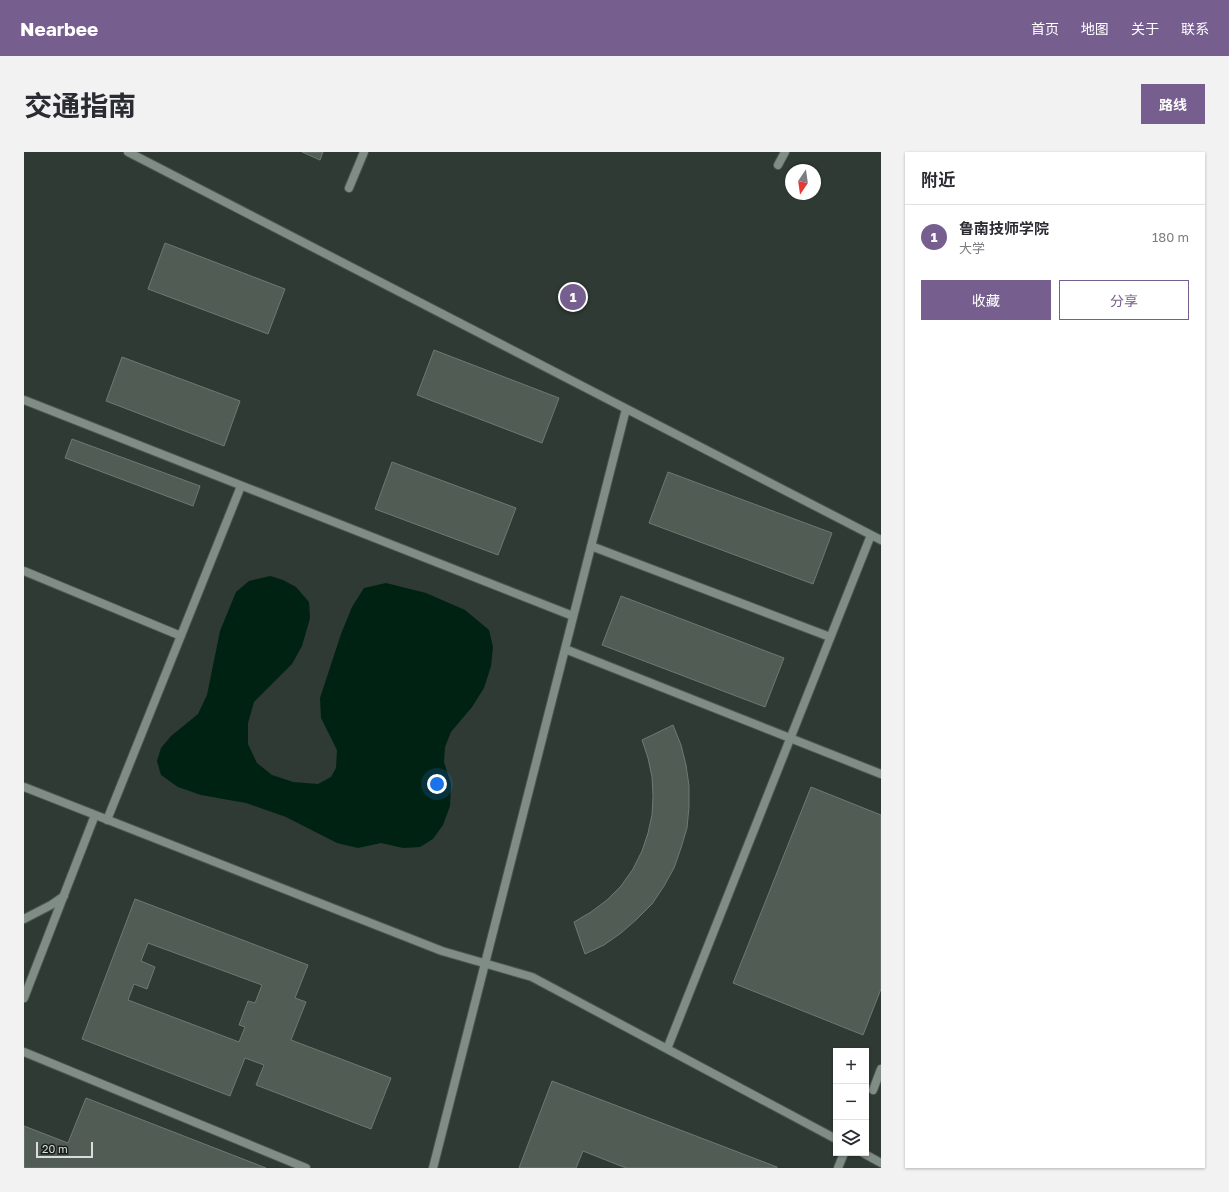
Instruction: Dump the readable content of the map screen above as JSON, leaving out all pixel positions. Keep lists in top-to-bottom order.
{
  "scale_bar": "20 m",
  "north": "bottom",
  "page": {
    "header": "Nearbee",
    "nav": [
      "首页",
      "地图",
      "关于",
      "联系"
    ],
    "title": "交通指南",
    "buttons": [
      "路线",
      ["收藏", "分享"]
    ],
    "heading": "附近",
    "list": [
      {
        "mark": "1",
        "name": "鲁南技师学院",
        "note": "大学",
        "value": "180 m"
      }
    ],
    "pins": "1",
    "map_buttons": ["+", "−"],
    "scale": "20 m"
  }
}
